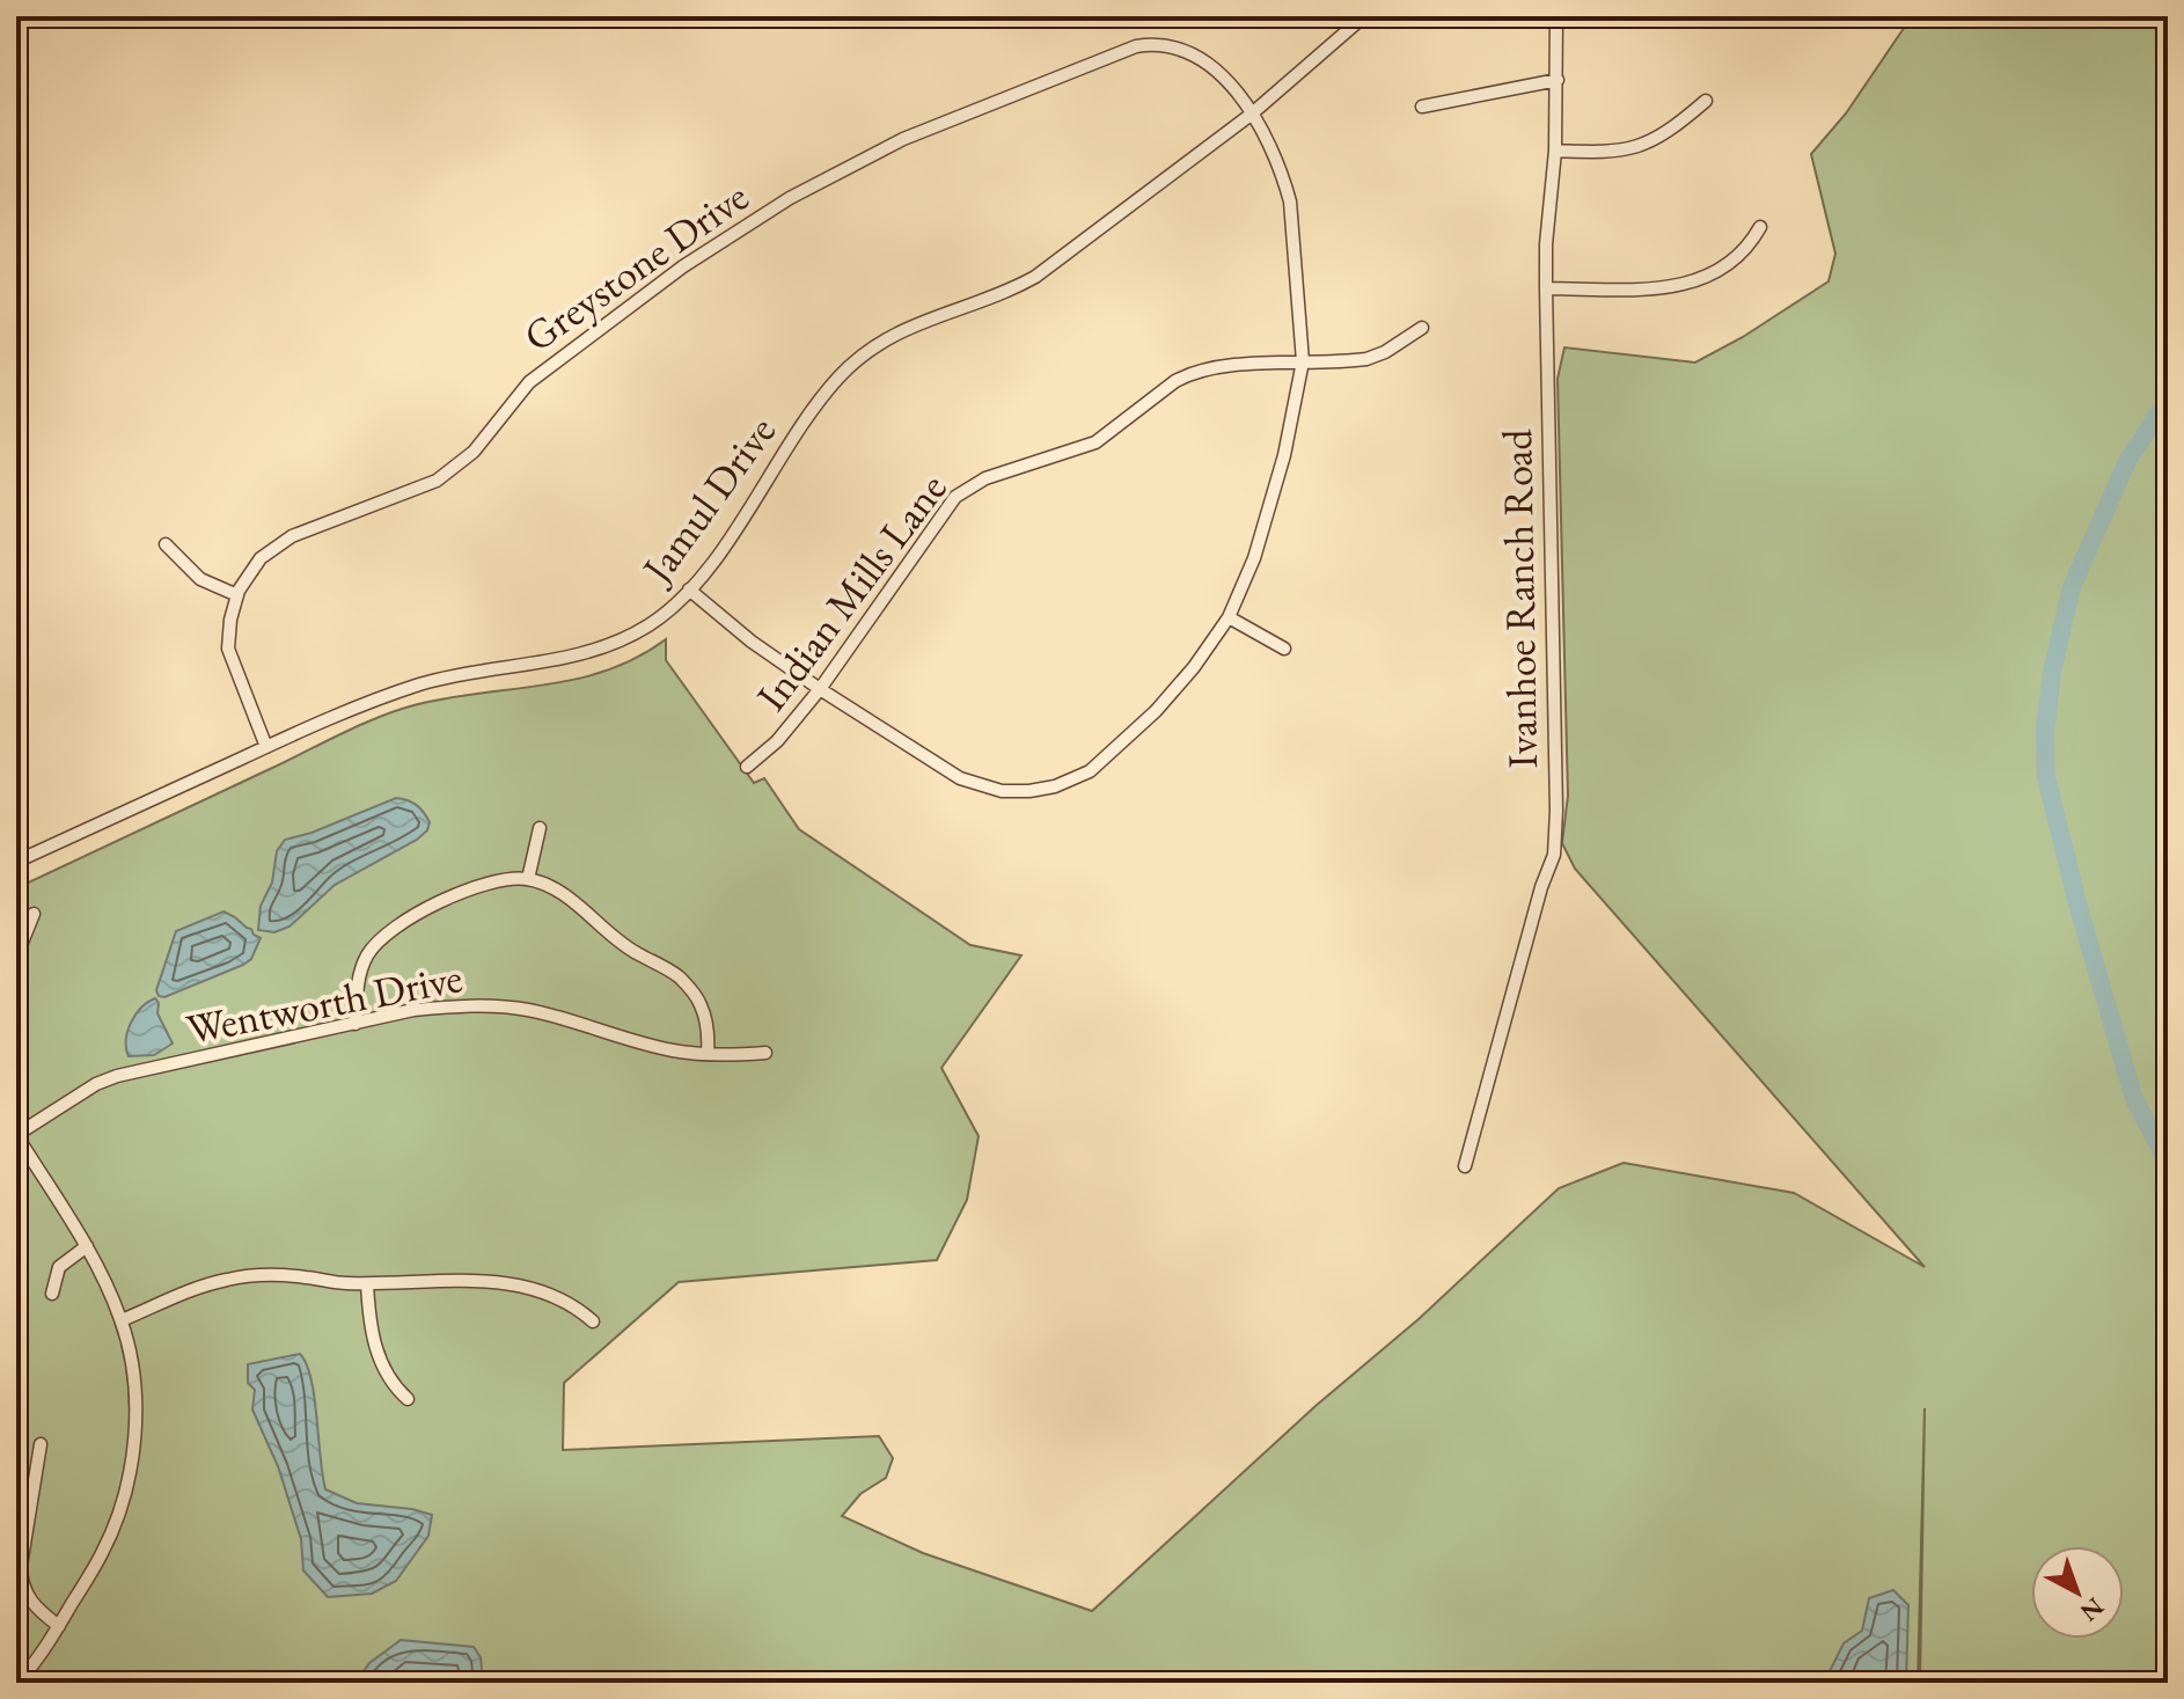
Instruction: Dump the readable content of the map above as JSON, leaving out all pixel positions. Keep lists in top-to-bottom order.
{
  "streets": {
    "street": [
      "Greystone Drive",
      "Jamul Drive",
      "Indian Mills Lane",
      "Ivanhoe Ranch Road",
      "Wentworth Drive"
    ]
  },
  "crossings": [
    ["Greystone Drive", "Jamul Drive"],
    ["Greystone Drive", "Indian Mills Lane"]
  ],
  "north": "bottom right"
}
